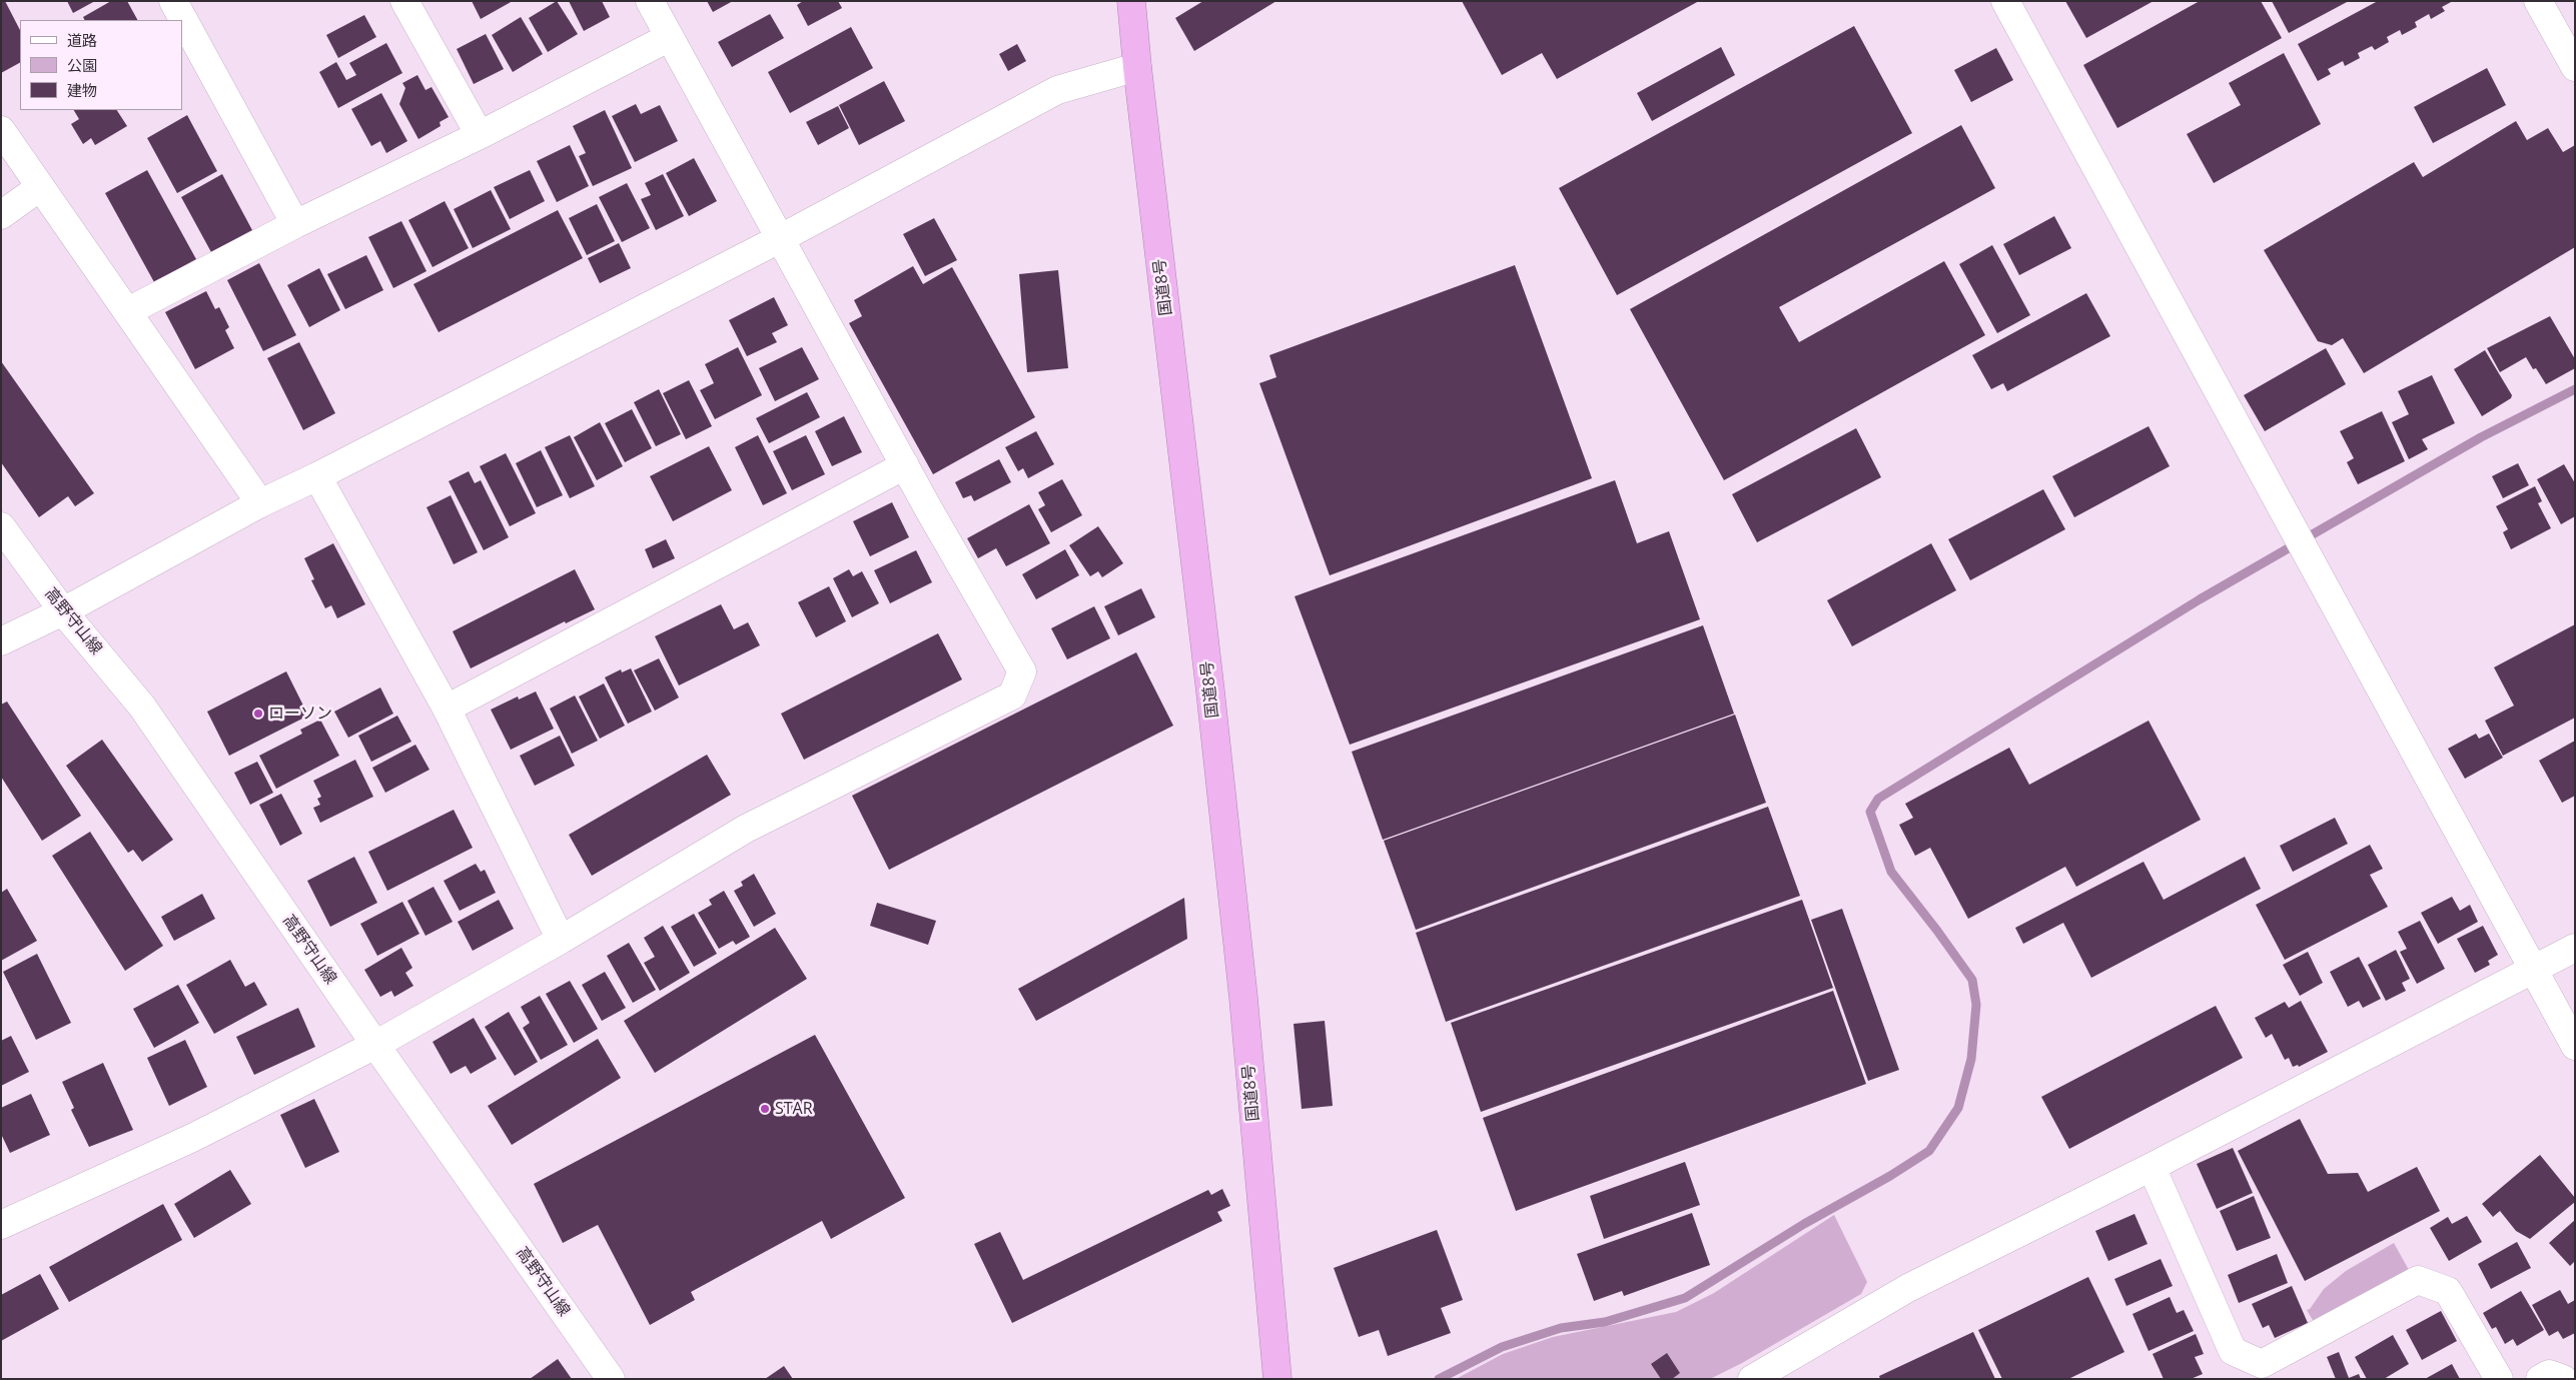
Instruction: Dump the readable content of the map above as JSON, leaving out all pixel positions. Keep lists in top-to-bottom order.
{
  "streets": {
    "highway": ["国道8号"],
    "street": ["高野守山線"]
  },
  "places": ["ローソン", "STAR"],
  "legend": ["道路", "公園", "建物"]
}
